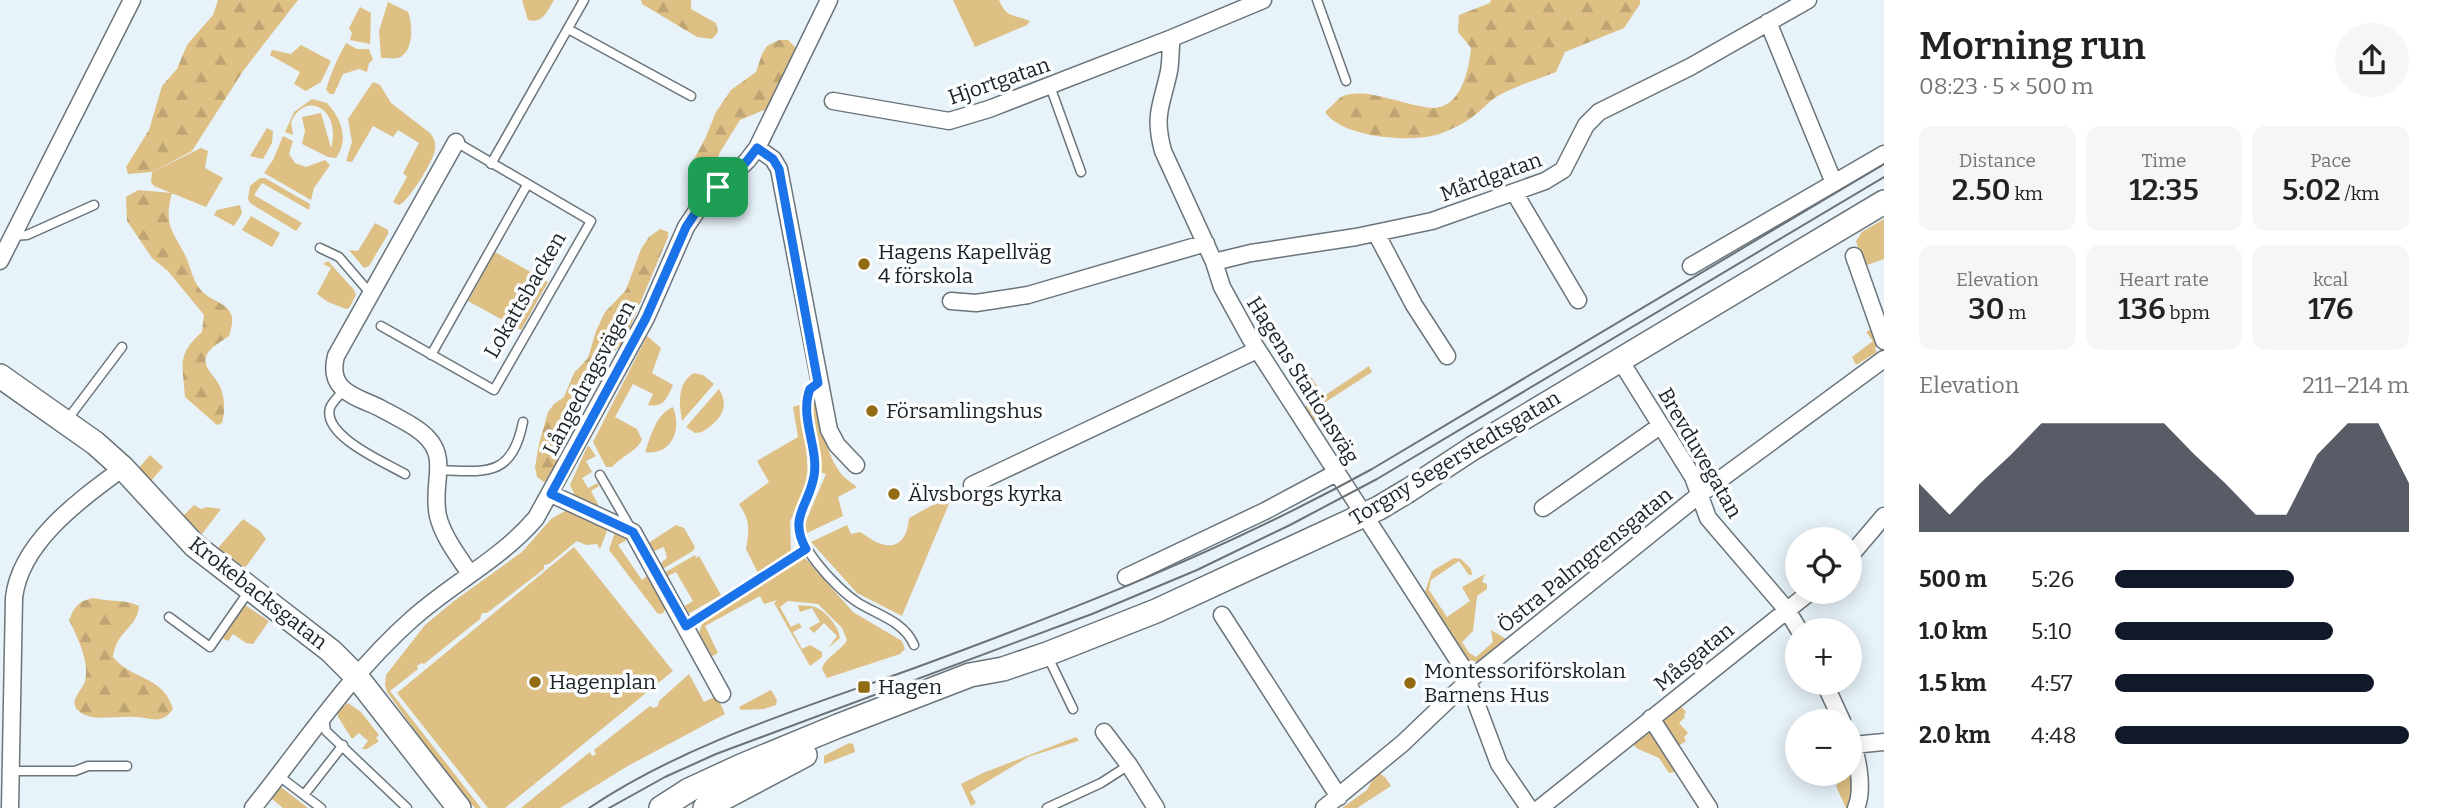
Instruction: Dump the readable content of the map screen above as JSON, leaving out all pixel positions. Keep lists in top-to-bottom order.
{
  "streets": {
    "street": [
      "Hjortgatan",
      "Mårdgatan",
      "Lokattsbacken",
      "Långedragsvägen",
      "Hagens Stationsväg",
      "Brevduvegatan",
      "Torgny Segerstedtsgatan",
      "Östra Palmgrensgatan",
      "Krokebacksgatan",
      "Måsgatan"
    ]
  },
  "crossings": [
    ["Hjortgatan", "Hagens Stationsväg"],
    ["Mårdgatan", "Hagens Stationsväg"],
    ["Långedragsvägen", "Krokebacksgatan"],
    ["Hagens Stationsväg", "Torgny Segerstedtsgatan"],
    ["Hagens Stationsväg", "Östra Palmgrensgatan"],
    ["Brevduvegatan", "Torgny Segerstedtsgatan"],
    ["Brevduvegatan", "Östra Palmgrensgatan"],
    ["Brevduvegatan", "Måsgatan"]
  ],
  "places": {
    "other": [
      "Hagens Kapellväg 4 förskola",
      "Församlingshus",
      "Älvsborgs kyrka",
      "Hagenplan",
      "Montessoriförskolan Barnens Hus"
    ],
    "transit": ["Hagen"]
  },
  "page": {
    "heading": ["Morning run", "08:23 · 5 × 500 m"],
    "stats": [
      ["Distance", "2.50 km"],
      ["Time", "12:35"],
      ["Pace", "5:02 /km"],
      ["Elevation", "30 m"],
      ["Heart rate", "136 bpm"],
      ["kcal", "176"]
    ],
    "chart": ["Elevation", "211–214 m"],
    "map_buttons": ["+", "−"],
    "list": [
      {
        "name": "500 m",
        "note": "5:26"
      },
      {
        "name": "1.0 km",
        "note": "5:10"
      },
      {
        "name": "1.5 km",
        "note": "4:57"
      },
      {
        "name": "2.0 km",
        "note": "4:48"
      }
    ]
  }
}
